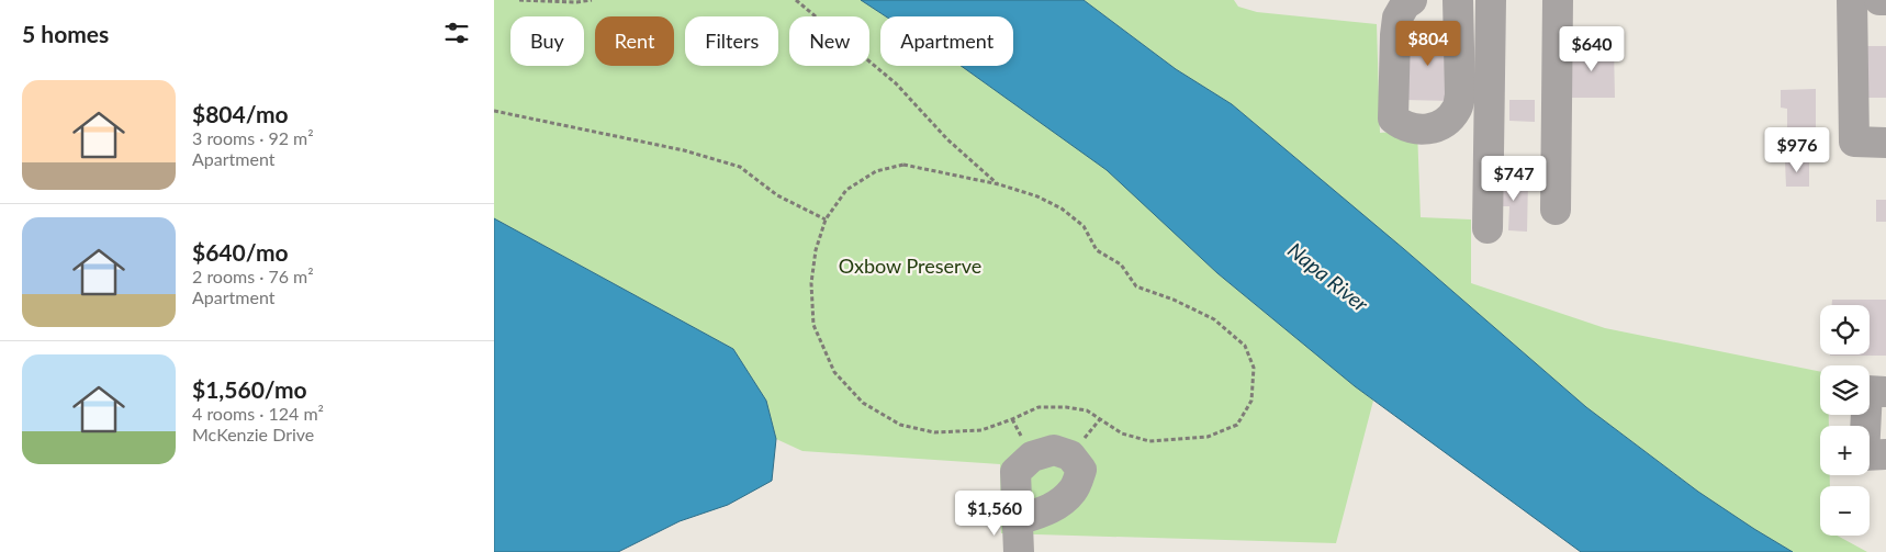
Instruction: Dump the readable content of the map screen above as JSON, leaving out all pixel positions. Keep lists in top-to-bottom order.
{
  "water": ["Napa River"],
  "parks": ["Oxbow Preserve"],
  "page": {
    "heading": "5 homes",
    "chip": [
      "Buy",
      "Rent",
      "Filters",
      "New",
      "Apartment"
    ],
    "price": [
      "$804",
      "$640",
      "$976",
      "$747",
      "$1,560"
    ],
    "list": [
      {
        "name": "$804/mo",
        "note": "3 rooms · 92 m² · Apartment"
      },
      {
        "name": "$640/mo",
        "note": "2 rooms · 76 m² · Apartment"
      },
      {
        "name": "$1,560/mo",
        "note": "4 rooms · 124 m² · McKenzie Drive"
      }
    ],
    "map_buttons": ["+", "−"]
  }
}
